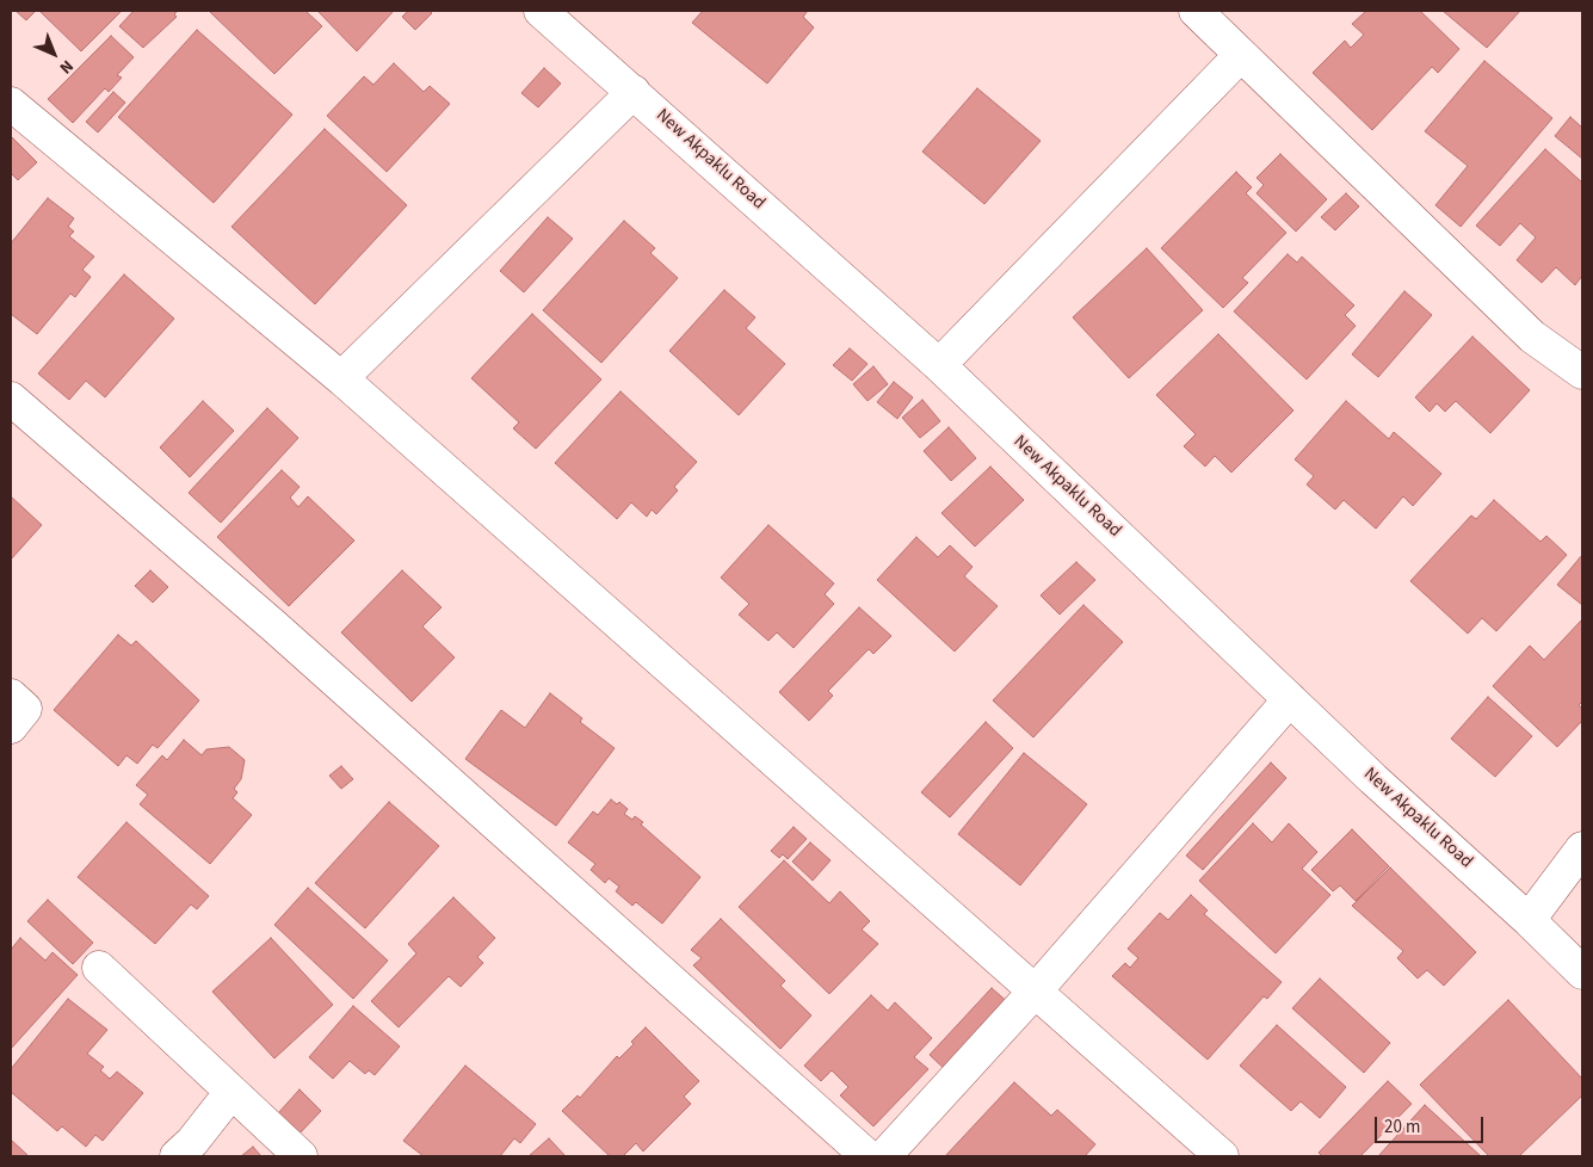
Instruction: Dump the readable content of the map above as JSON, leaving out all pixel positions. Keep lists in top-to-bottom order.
{
  "streets": {
    "street": ["New Akpaklu Road"]
  },
  "scale_bar": "20 m",
  "north": "bottom right"
}
